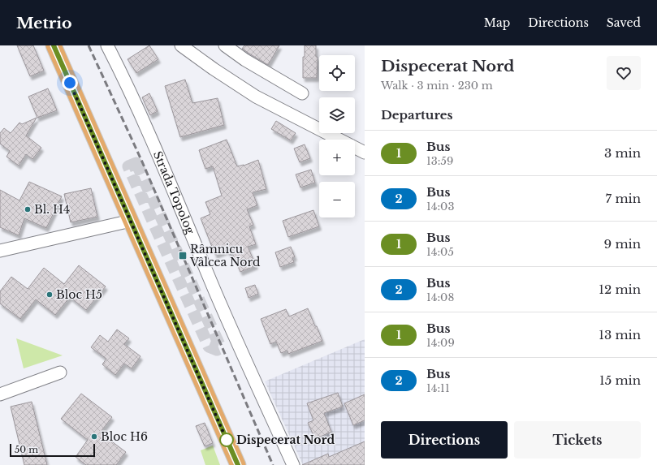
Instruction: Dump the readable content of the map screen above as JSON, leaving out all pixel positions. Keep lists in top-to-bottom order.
{
  "streets": {
    "street": ["Strada Topolog"]
  },
  "places": {
    "other": [
      "Bl. H4",
      "Bloc H5",
      "Bloc H6",
      "Dispecerat Nord"
    ],
    "transit": ["Râmnicu Vâlcea Nord"]
  },
  "lines": ["bus line 1"],
  "scale_bar": "50 m",
  "page": {
    "header": "Metrio",
    "nav": ["Map", "Directions", "Saved"],
    "heading": [
      ["Dispecerat Nord", "Walk · 3 min · 230 m"],
      "Departures"
    ],
    "map_buttons": ["+", "−"],
    "list": [
      {
        "mark": "1",
        "name": "Bus",
        "note": "13:59",
        "value": "3 min"
      },
      {
        "mark": "2",
        "name": "Bus",
        "note": "14:03",
        "value": "7 min"
      },
      {
        "mark": "1",
        "name": "Bus",
        "note": "14:05",
        "value": "9 min"
      },
      {
        "mark": "2",
        "name": "Bus",
        "note": "14:08",
        "value": "12 min"
      },
      {
        "mark": "1",
        "name": "Bus",
        "note": "14:09",
        "value": "13 min"
      },
      {
        "mark": "2",
        "name": "Bus",
        "note": "14:11",
        "value": "15 min"
      }
    ],
    "buttons": ["Directions", "Tickets"],
    "scale": "50 m"
  }
}
